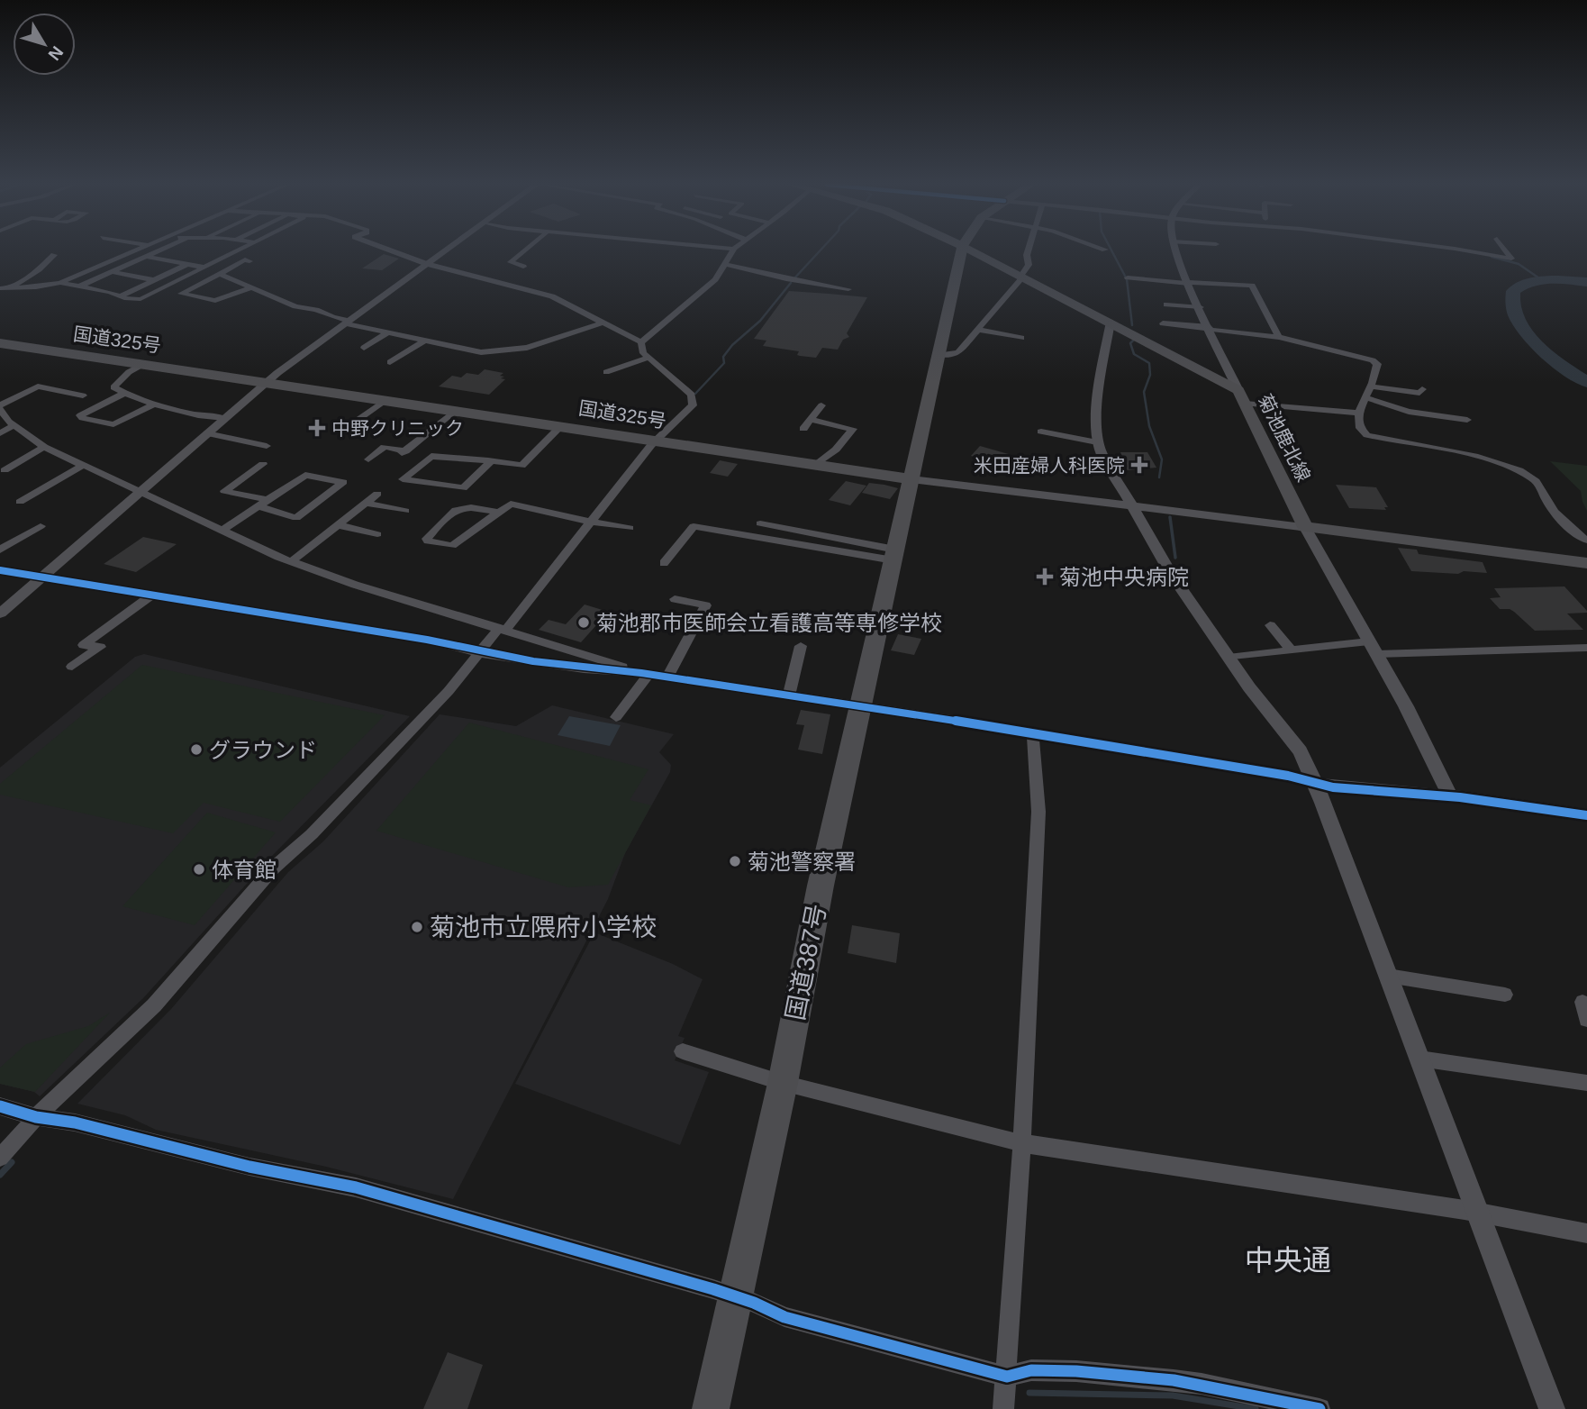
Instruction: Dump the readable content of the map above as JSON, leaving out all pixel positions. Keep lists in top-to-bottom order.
{
  "streets": {
    "highway": ["国道325号", "国道387号"],
    "main road": ["菊池鹿北線"]
  },
  "crossings": [
    ["国道325号", "国道387号"]
  ],
  "districts": ["中央通"],
  "places": {
    "health": ["中野クリニック", "米田産婦人科医院", "菊池中央病院"],
    "other": [
      "菊池郡市医師会立看護高等専修学校",
      "グラウンド",
      "菊池警察署",
      "体育館",
      "菊池市立隈府小学校"
    ]
  },
  "north": "bottom right"
}
